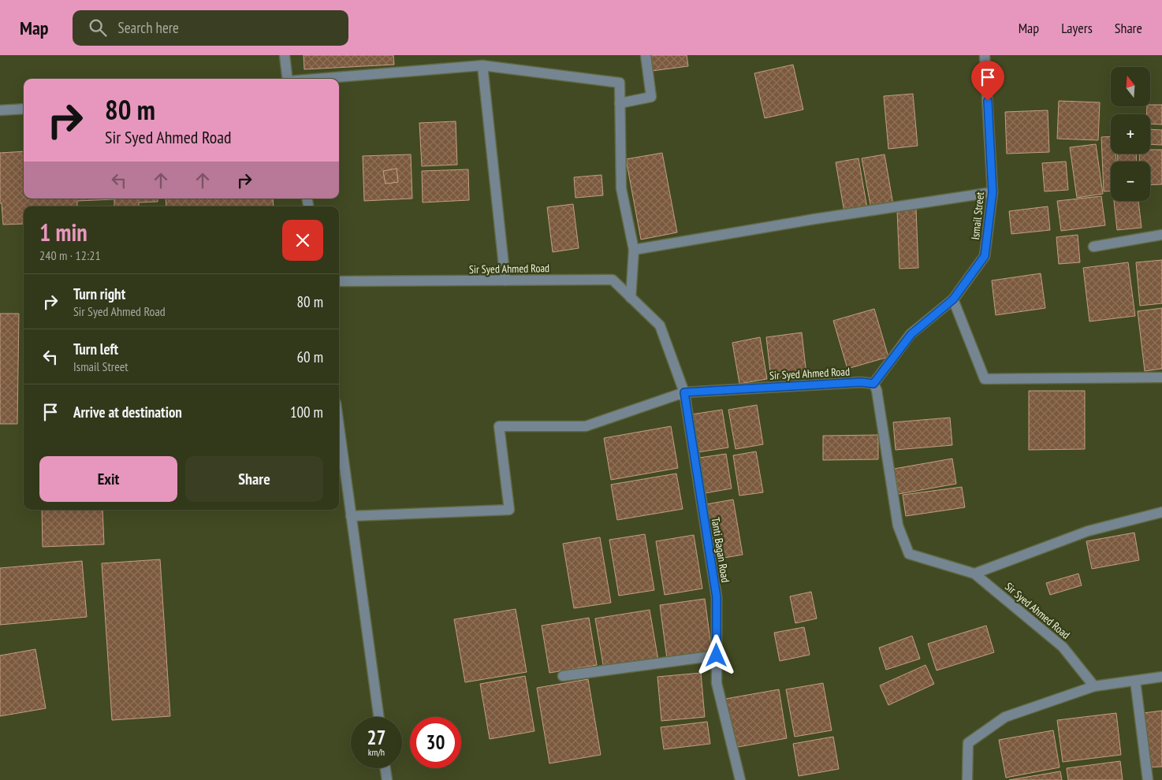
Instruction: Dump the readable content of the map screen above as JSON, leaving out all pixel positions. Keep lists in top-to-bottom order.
{
  "streets": {
    "street": ["Ismail Street", "Sir Syed Ahmed Road", "Tanti Bagan Road"]
  },
  "crossings": [
    ["Ismail Street", "Sir Syed Ahmed Road"],
    ["Sir Syed Ahmed Road", "Tanti Bagan Road"]
  ],
  "north": "top",
  "page": {
    "header": "Map",
    "search": "Search here",
    "nav": ["Map", "Layers", "Share"],
    "map_buttons": ["+", "−"],
    "turn": ["80 m", "Sir Syed Ahmed Road"],
    "heading": ["1 min", "240 m · 12:21"],
    "list": [
      {
        "name": "Turn right",
        "note": "Sir Syed Ahmed Road",
        "value": "80 m"
      },
      {
        "name": "Turn left",
        "note": "Ismail Street",
        "value": "60 m"
      },
      {
        "name": "Arrive at destination",
        "value": "100 m"
      }
    ],
    "buttons": ["Exit", "Share"],
    "speed": "27 km/h",
    "limit": "30"
  }
}
